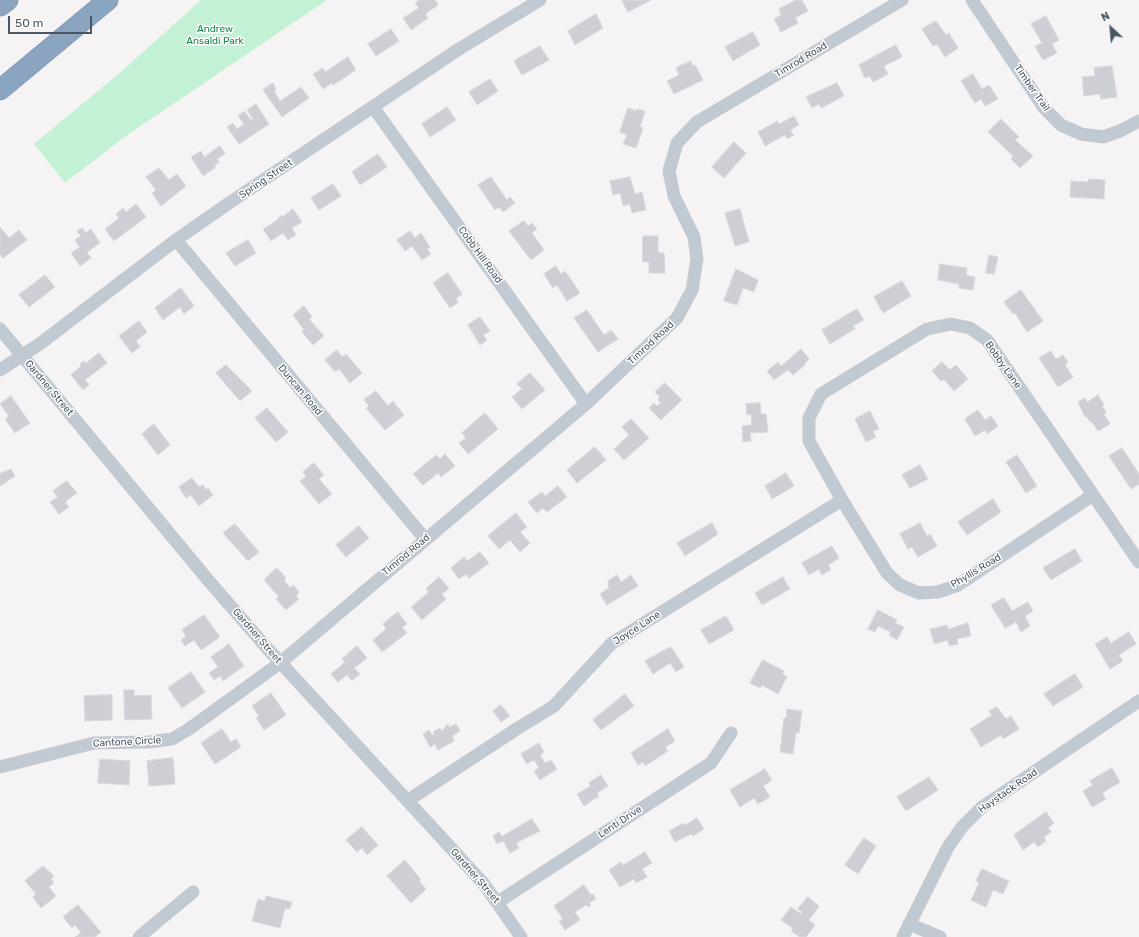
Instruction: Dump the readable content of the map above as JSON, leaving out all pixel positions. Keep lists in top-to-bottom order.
{
  "streets": {
    "street": [
      "Timrod Road",
      "Timber Trail",
      "Spring Street",
      "Cobb Hill Road",
      "Bobby Lane",
      "Gardner Street",
      "Duncan Road",
      "Phyllis Road",
      "Joyce Lane",
      "Cantone Circle",
      "Haystack Road",
      "Lenti Drive"
    ]
  },
  "crossings": [
    ["Timrod Road", "Cobb Hill Road"],
    ["Timrod Road", "Gardner Street"],
    ["Timrod Road", "Duncan Road"],
    ["Timrod Road", "Cantone Circle"],
    ["Spring Street", "Cobb Hill Road"],
    ["Spring Street", "Gardner Street"],
    ["Spring Street", "Duncan Road"],
    ["Bobby Lane", "Phyllis Road"],
    ["Bobby Lane", "Joyce Lane"],
    ["Gardner Street", "Joyce Lane"],
    ["Gardner Street", "Cantone Circle"],
    ["Gardner Street", "Lenti Drive"],
    ["Phyllis Road", "Joyce Lane"]
  ],
  "parks": ["Andrew Ansaldi Park"],
  "scale_bar": "50 m",
  "north": "top left"
}
